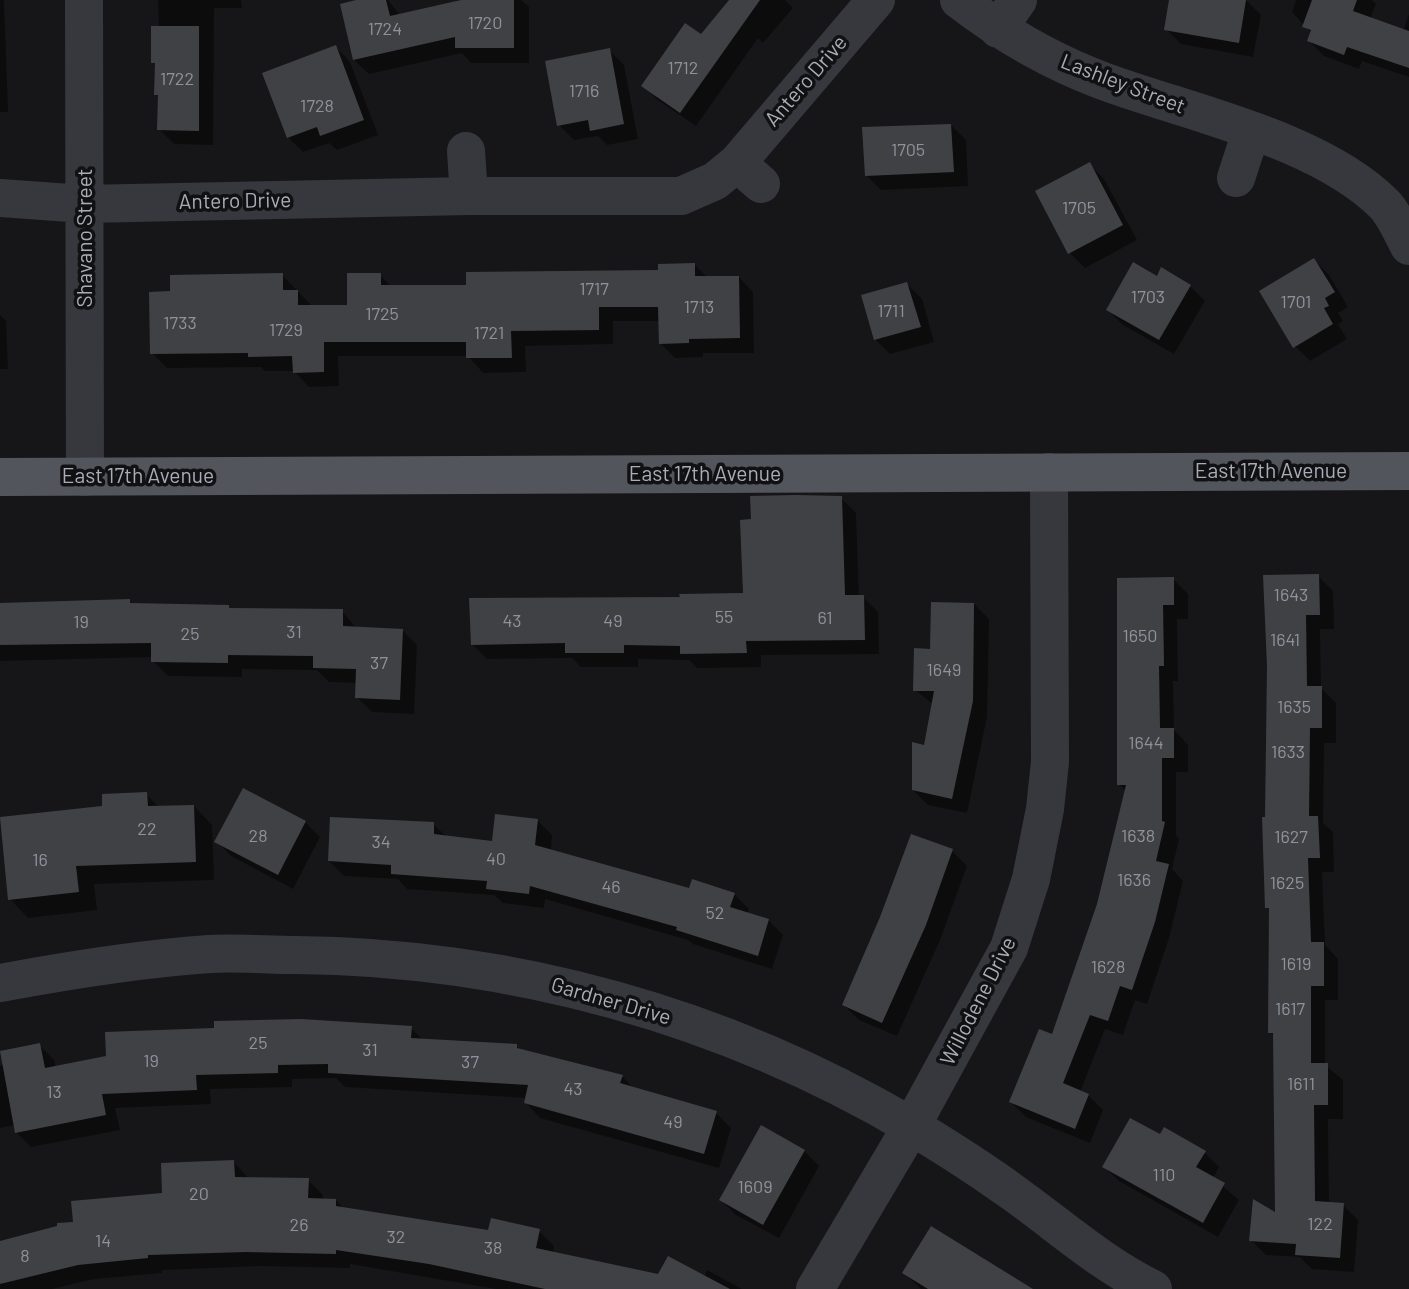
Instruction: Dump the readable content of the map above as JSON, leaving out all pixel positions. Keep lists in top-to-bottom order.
{
  "streets": {
    "main road": ["East 17th Avenue"],
    "street": [
      "Antero Drive",
      "Lashley Street",
      "Shavano Street",
      "Gardner Drive",
      "Willodene Drive"
    ]
  },
  "crossings": [
    ["Antero Drive", "Shavano Street"],
    ["Shavano Street", "East 17th Avenue"],
    ["East 17th Avenue", "Willodene Drive"],
    ["Gardner Drive", "Willodene Drive"]
  ],
  "house_numbers": [
    "1720",
    "1724",
    "1712",
    "1722",
    "1716",
    "1728",
    "1705",
    "1705",
    "1717",
    "1703",
    "1701",
    "1713",
    "1711",
    "1725",
    "1733",
    "1729",
    "1721",
    "1643",
    "55",
    "61",
    "43",
    "49",
    "19",
    "31",
    "25",
    "1650",
    "1641",
    "37",
    "1649",
    "1635",
    "1644",
    "1633",
    "22",
    "28",
    "1638",
    "1627",
    "34",
    "40",
    "16",
    "1636",
    "1625",
    "46",
    "52",
    "1619",
    "1628",
    "1617",
    "25",
    "31",
    "19",
    "37",
    "1611",
    "43",
    "13",
    "49",
    "110",
    "1609",
    "20",
    "122",
    "26",
    "32",
    "14",
    "38",
    "8"
  ]
}
